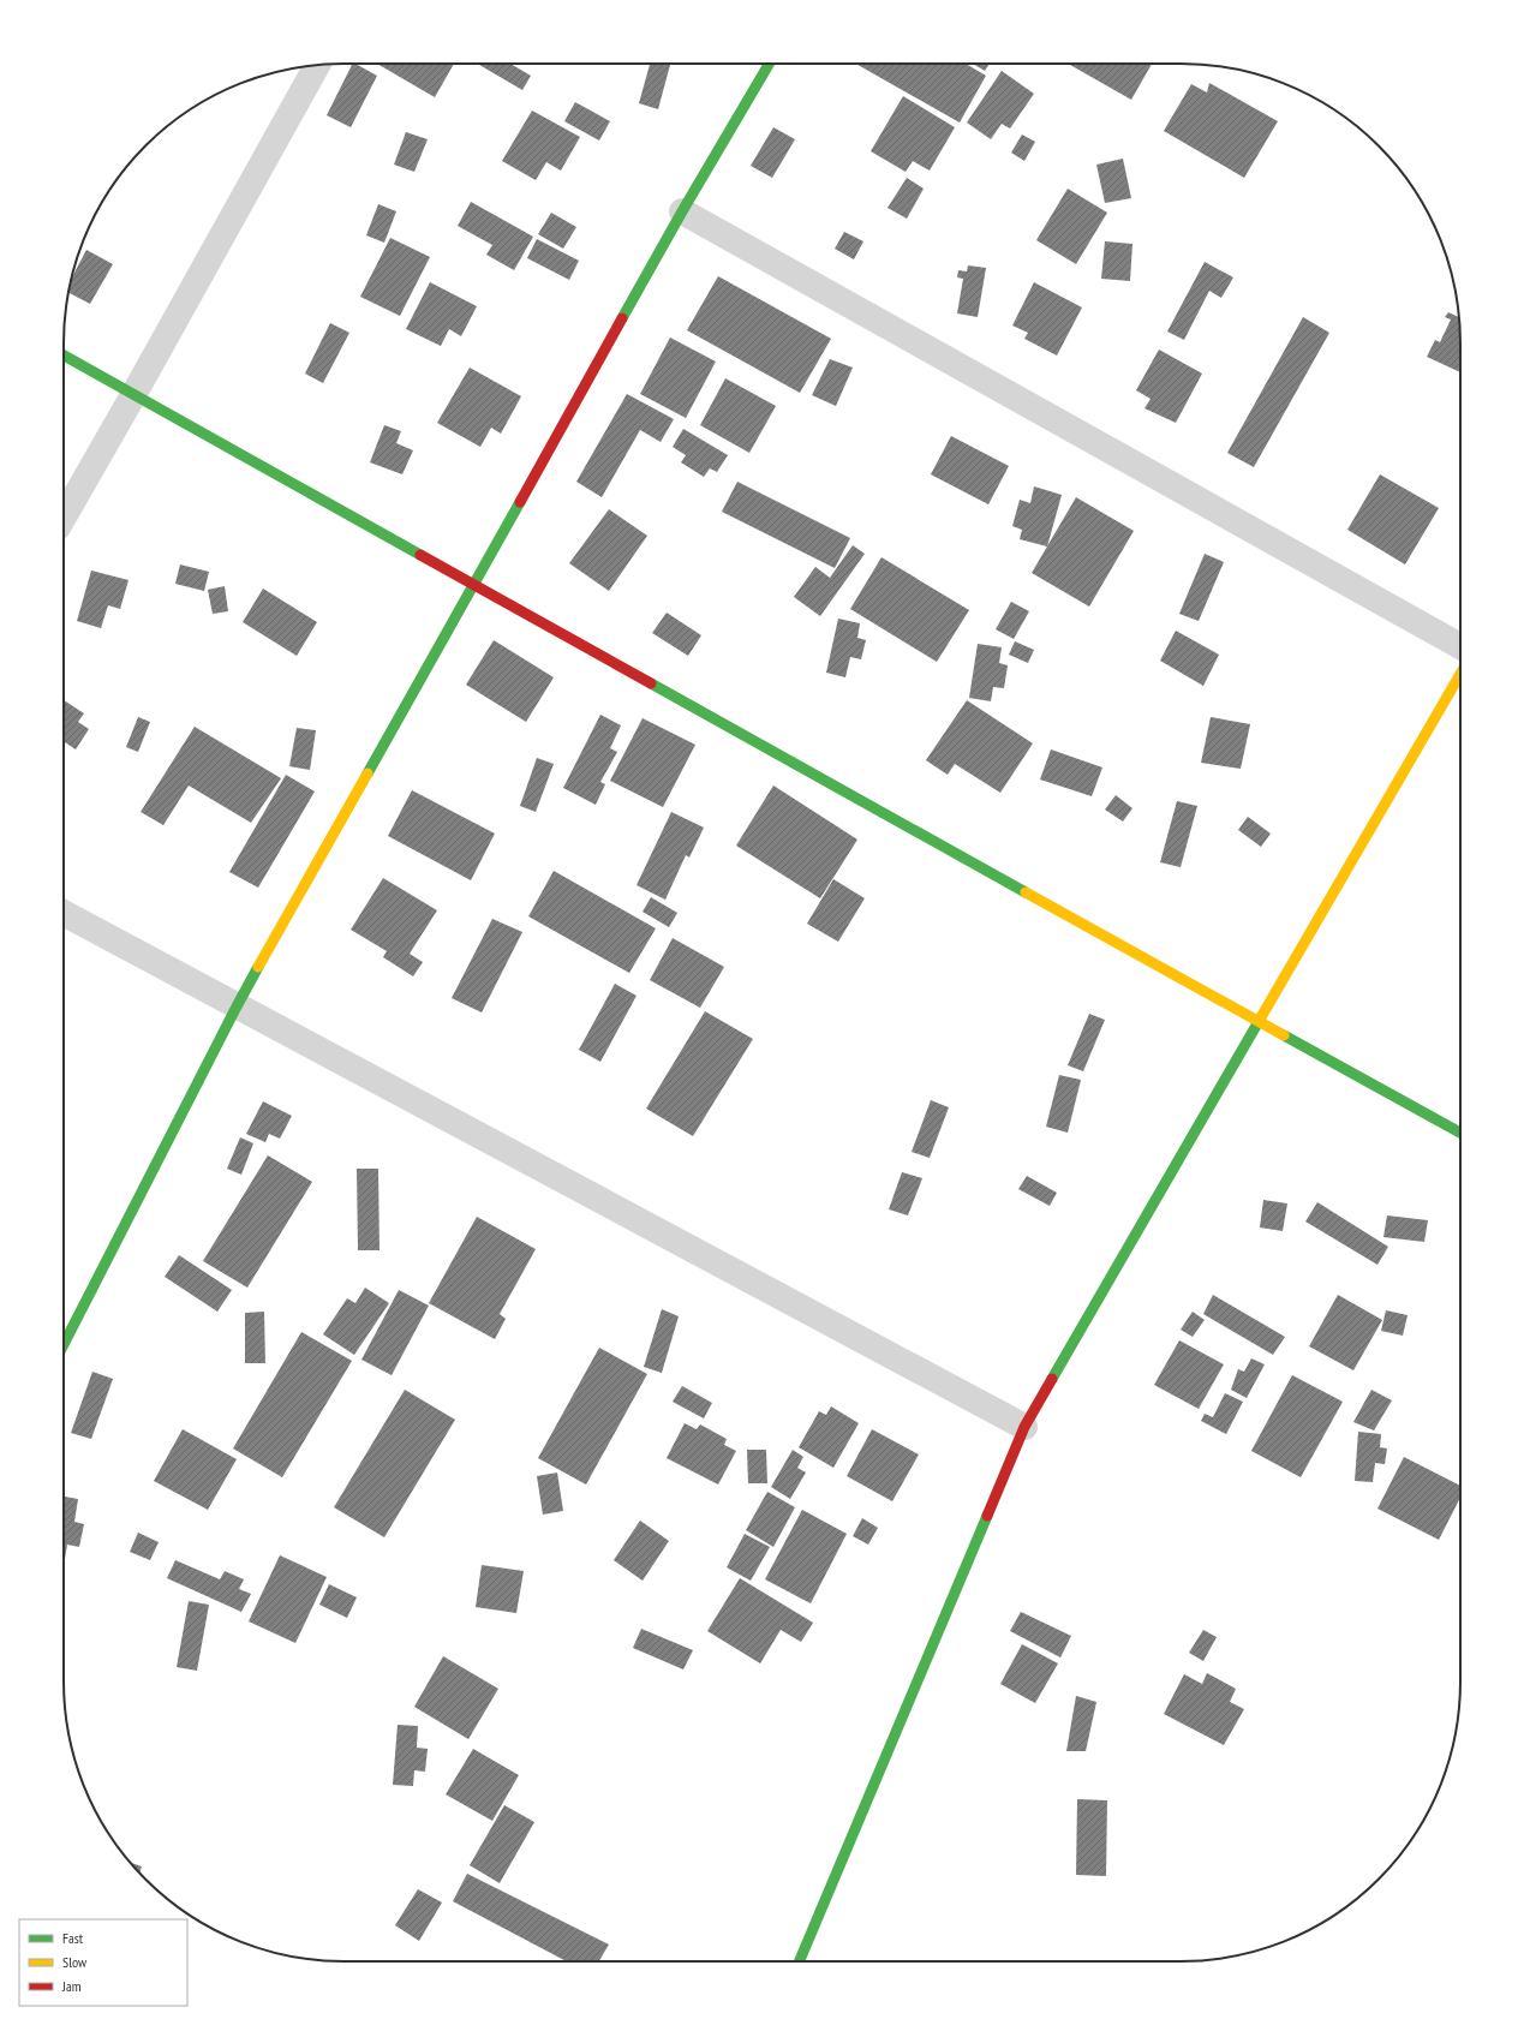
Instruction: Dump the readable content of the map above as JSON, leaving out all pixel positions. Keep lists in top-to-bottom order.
{
  "legend": ["Fast", "Slow", "Jam"]
}
